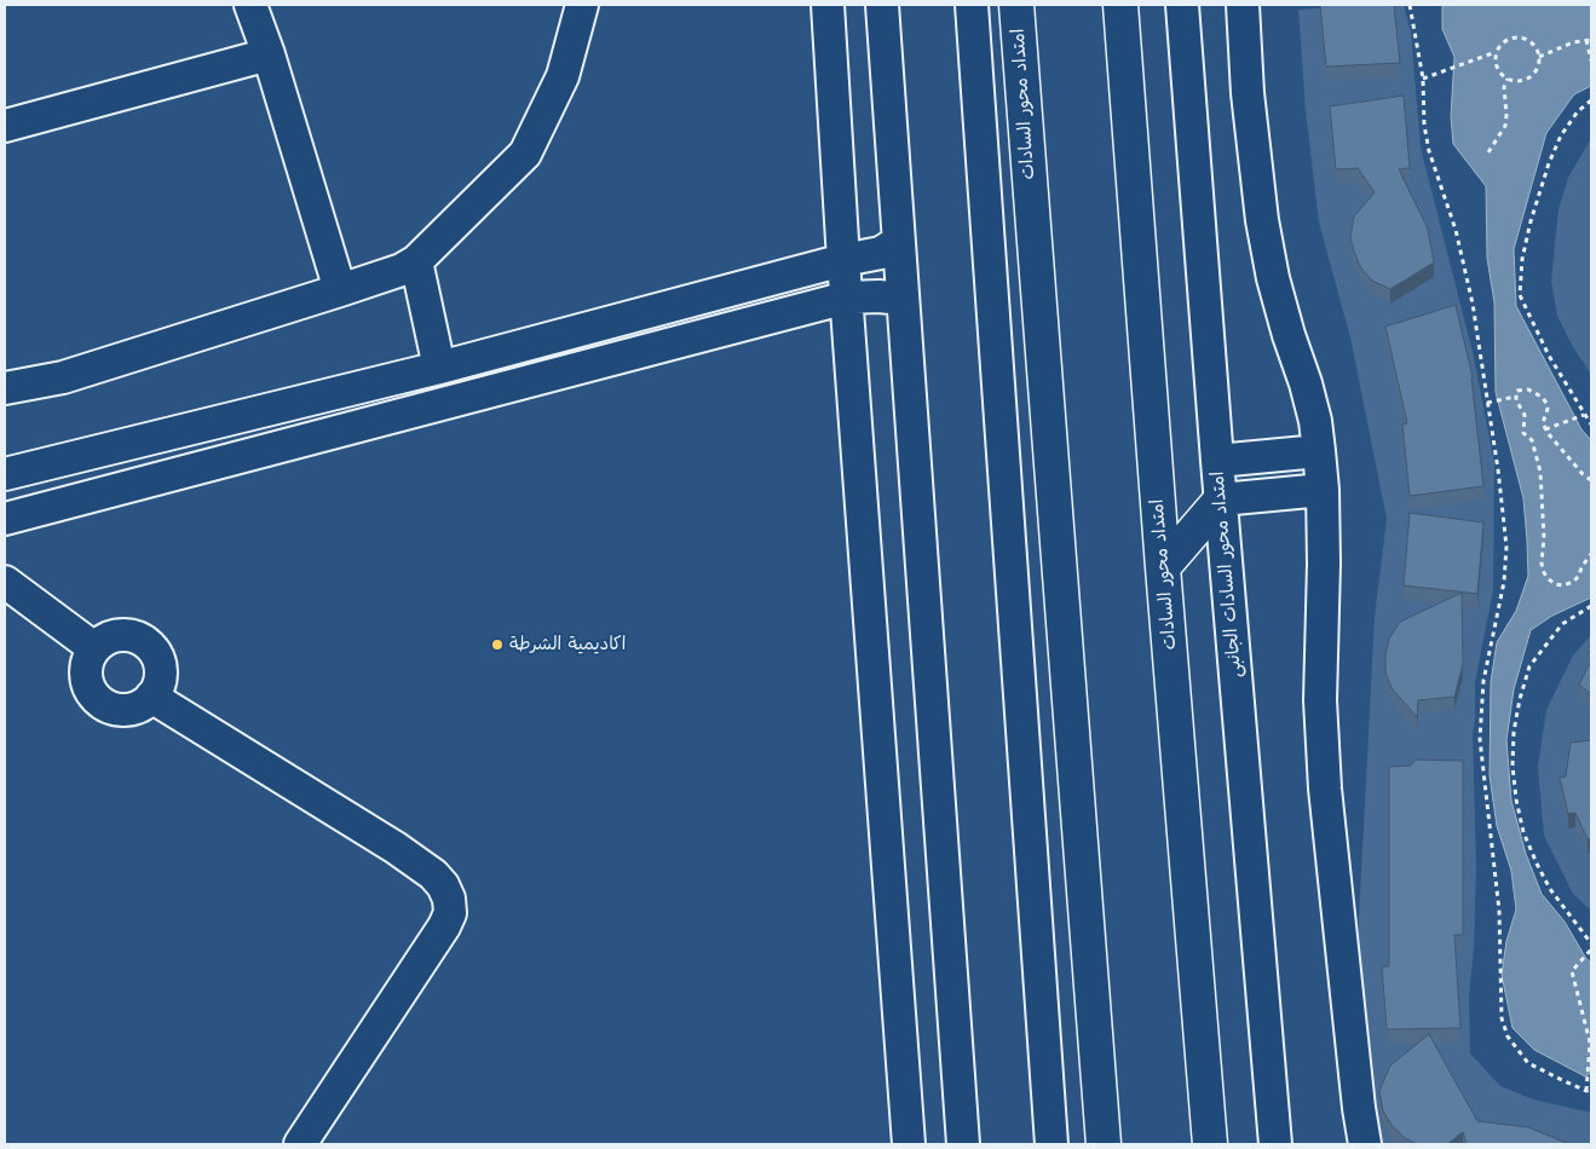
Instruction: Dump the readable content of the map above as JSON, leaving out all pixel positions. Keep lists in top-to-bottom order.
{
  "streets": {
    "main road": ["امتداد محور السادات"],
    "street": ["امتداد محور السادات الجانبى"]
  },
  "places": ["اكاديمية الشرطة"]
}
